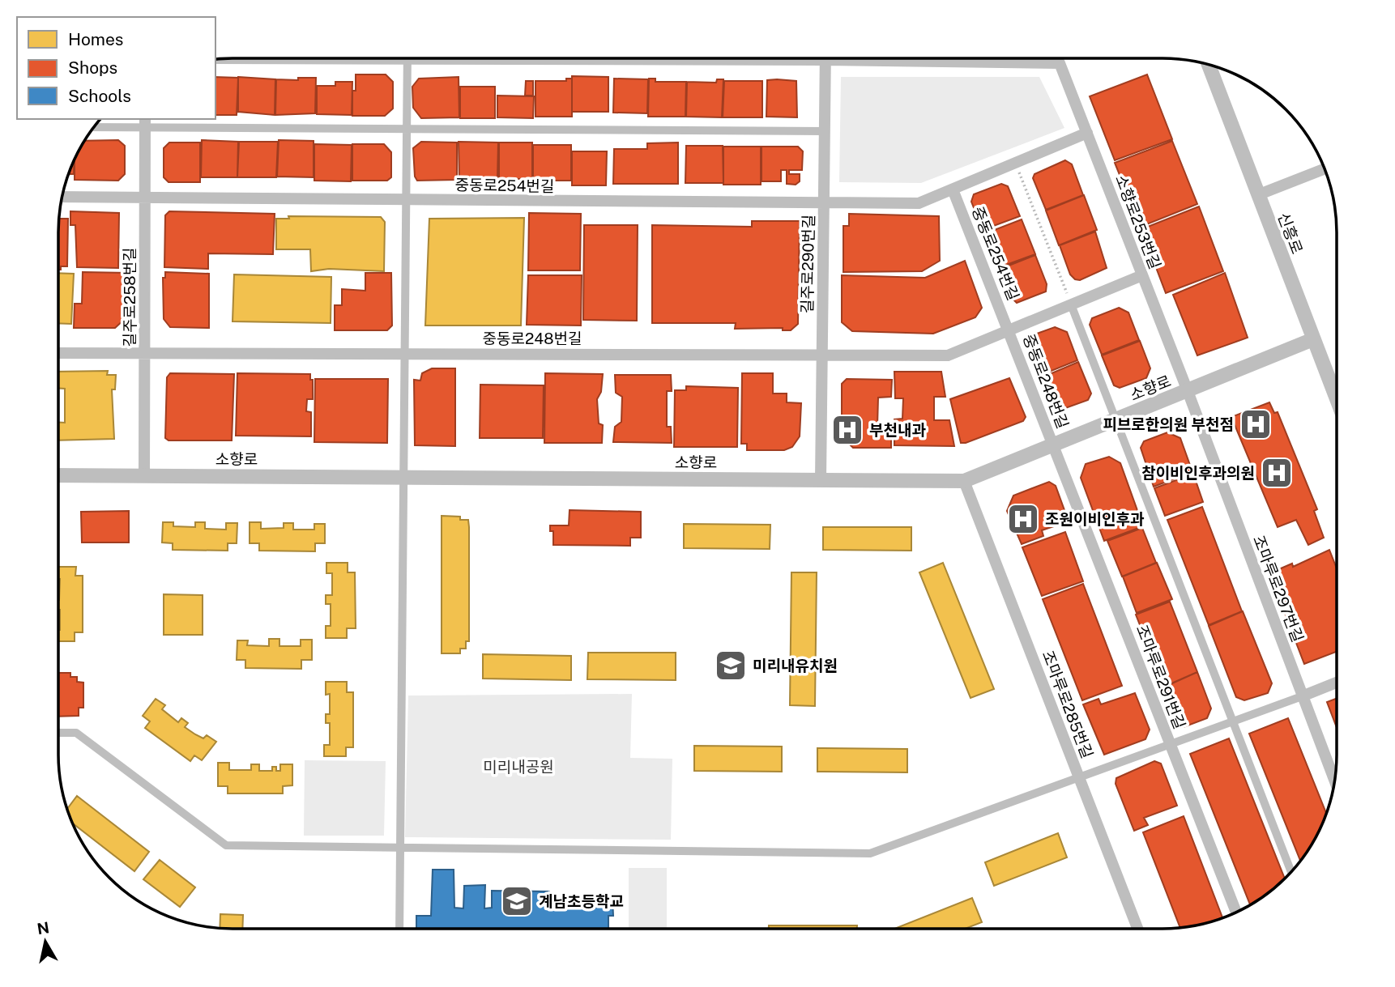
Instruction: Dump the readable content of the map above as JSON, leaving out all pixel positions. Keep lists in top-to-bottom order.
{
  "streets": {
    "street": [
      "중동로254번길",
      "소향로253번길",
      "신흥로",
      "길주로290번길",
      "길주로258번길",
      "중동로248번길",
      "소향로",
      "조마루로297번길",
      "조마루로291번길",
      "조마루로285번길"
    ]
  },
  "crossings": [
    ["중동로254번길", "소향로253번길"],
    ["중동로254번길", "길주로290번길"],
    ["중동로254번길", "길주로258번길"],
    ["중동로254번길", "중동로248번길"],
    ["소향로253번길", "중동로248번길"],
    ["소향로253번길", "소향로"],
    ["소향로253번길", "조마루로297번길"],
    ["신흥로", "소향로"],
    ["길주로290번길", "중동로248번길"],
    ["길주로290번길", "소향로"],
    ["길주로258번길", "중동로248번길"],
    ["길주로258번길", "소향로"],
    ["중동로248번길", "소향로"],
    ["중동로248번길", "조마루로291번길"],
    ["소향로", "조마루로297번길"],
    ["소향로", "조마루로291번길"],
    ["소향로", "조마루로285번길"]
  ],
  "parks": ["미리내공원"],
  "places": {
    "hospital": [
      "피브로한의원 부천점",
      "부천내과",
      "참이비인후과의원",
      "조원이비인후과"
    ],
    "school or university": ["미리내유치원", "계남초등학교"]
  },
  "legend": ["Homes", "Shops", "Schools"],
  "north": "top"
}
